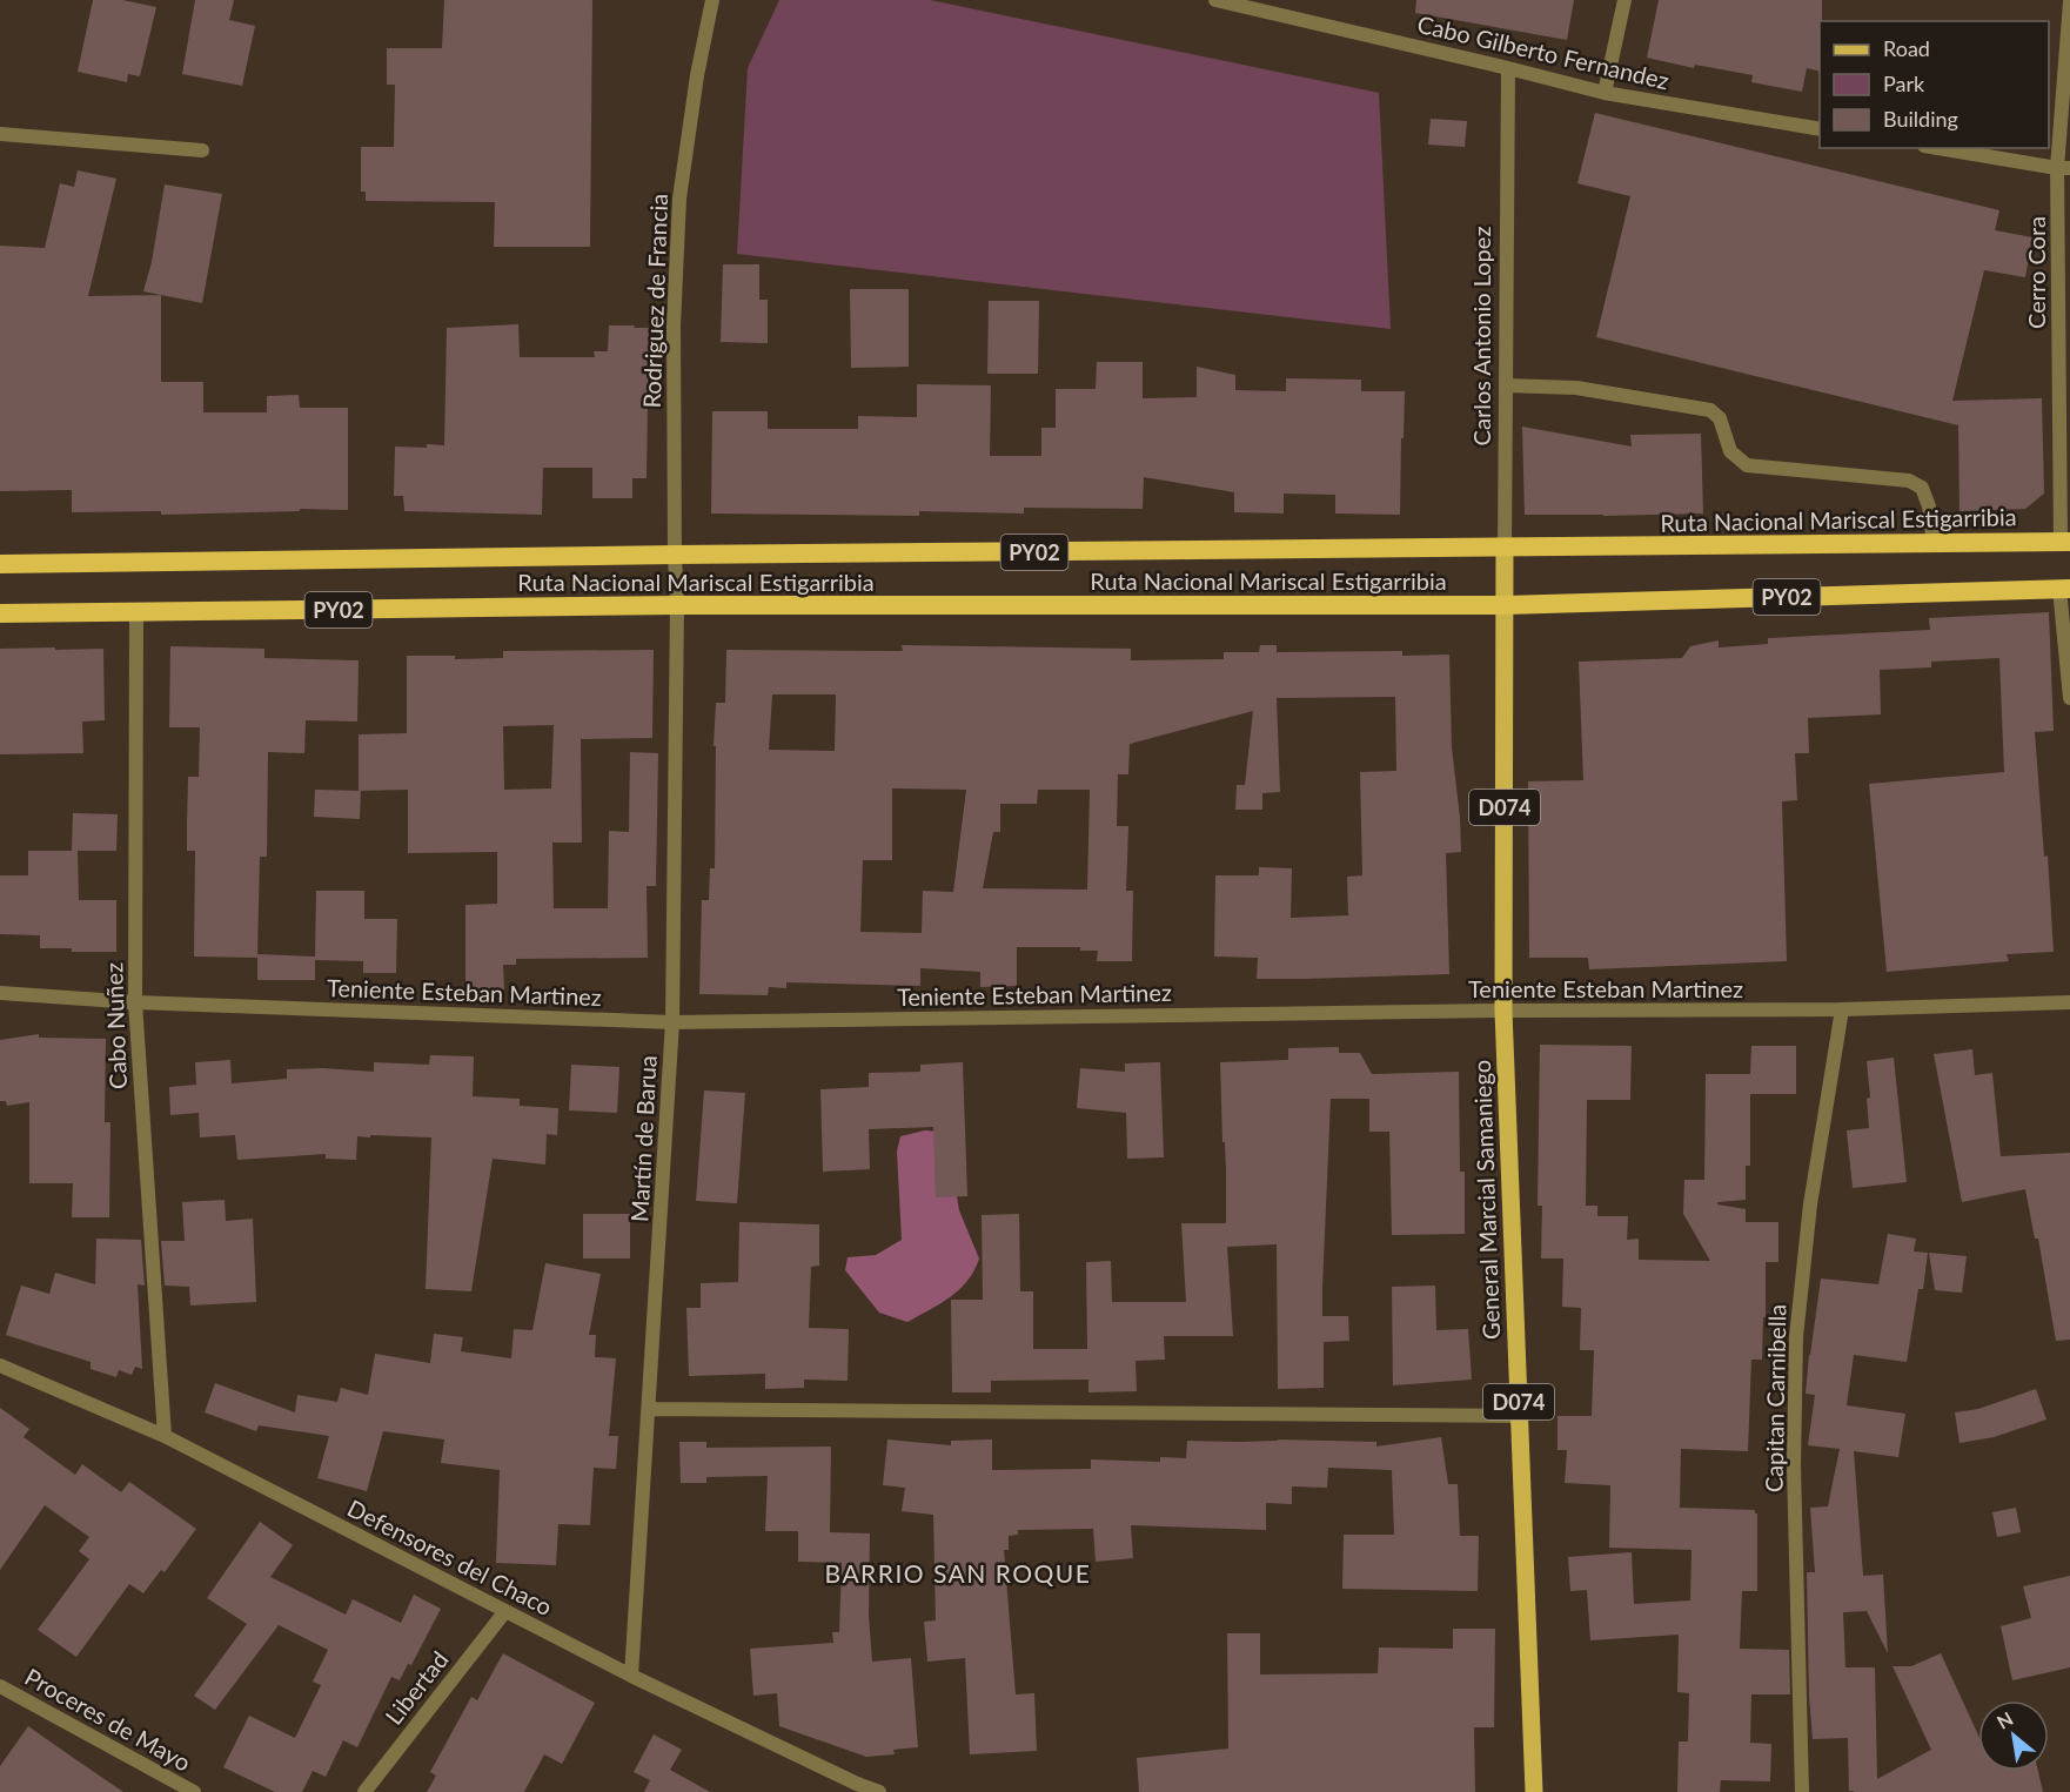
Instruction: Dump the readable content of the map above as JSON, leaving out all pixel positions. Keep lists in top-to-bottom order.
{
  "streets": {
    "highway": ["Ruta Nacional Mariscal Estigarribia", "PY02"],
    "main road": ["Carlos Antonio Lopez", "D074", "General Marcial Samaniego"],
    "street": [
      "Cabo Gilberto Fernandez",
      "Cerro Cora",
      "Rodriguez de Francia",
      "Teniente Esteban Martinez",
      "Cabo Nuñez",
      "Martín de Barua",
      "Capitan Carnibella",
      "Defensores del Chaco",
      "Libertad",
      "Proceres de Mayo"
    ]
  },
  "crossings": [
    ["Cabo Gilberto Fernandez", "Carlos Antonio Lopez"],
    ["Cerro Cora", "Ruta Nacional Mariscal Estigarribia"],
    ["Rodriguez de Francia", "Ruta Nacional Mariscal Estigarribia"],
    ["Rodriguez de Francia", "Martín de Barua"],
    ["Carlos Antonio Lopez", "Ruta Nacional Mariscal Estigarribia"],
    ["Carlos Antonio Lopez", "General Marcial Samaniego"],
    ["Ruta Nacional Mariscal Estigarribia", "Cabo Nuñez"],
    ["Ruta Nacional Mariscal Estigarribia", "Martín de Barua"],
    ["Ruta Nacional Mariscal Estigarribia", "General Marcial Samaniego"],
    ["Teniente Esteban Martinez", "Cabo Nuñez"],
    ["Teniente Esteban Martinez", "Martín de Barua"],
    ["Teniente Esteban Martinez", "General Marcial Samaniego"],
    ["Teniente Esteban Martinez", "Capitan Carnibella"],
    ["Cabo Nuñez", "Defensores del Chaco"],
    ["Martín de Barua", "Defensores del Chaco"],
    ["Defensores del Chaco", "Libertad"]
  ],
  "districts": ["BARRIO SAN ROQUE"],
  "legend": ["Road", "Park", "Building"],
  "north": "top left"
}
